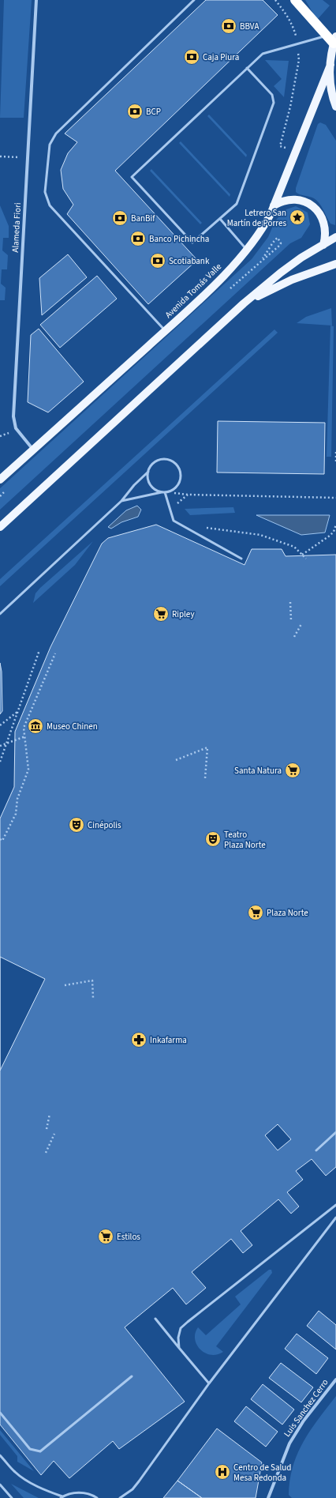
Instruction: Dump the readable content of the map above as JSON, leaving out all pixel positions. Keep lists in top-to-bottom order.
{
  "streets": {
    "main road": ["Avenida Tomás Valle"],
    "street": ["Alameda Fiori", "Luis Sanchez Cerro"]
  },
  "crossings": [
    ["Alameda Fiori", "Avenida Tomás Valle"]
  ],
  "places": {
    "bank": [
      "BBVA",
      "Caja Piura",
      "BCP",
      "BanBif",
      "Banco Pichincha",
      "Scotiabank"
    ],
    "place": ["Letrero San Martín de Porres"],
    "supermarket": [
      "Ripley",
      "Santa Natura",
      "Plaza Norte",
      "Estilos"
    ],
    "museum": ["Museo Chinen"],
    "theatre": ["Cinépolis", "Teatro Plaza Norte"],
    "pharmacy": ["Inkafarma"],
    "hospital": ["Centro de Salud Mesa Redonda"]
  }
}
